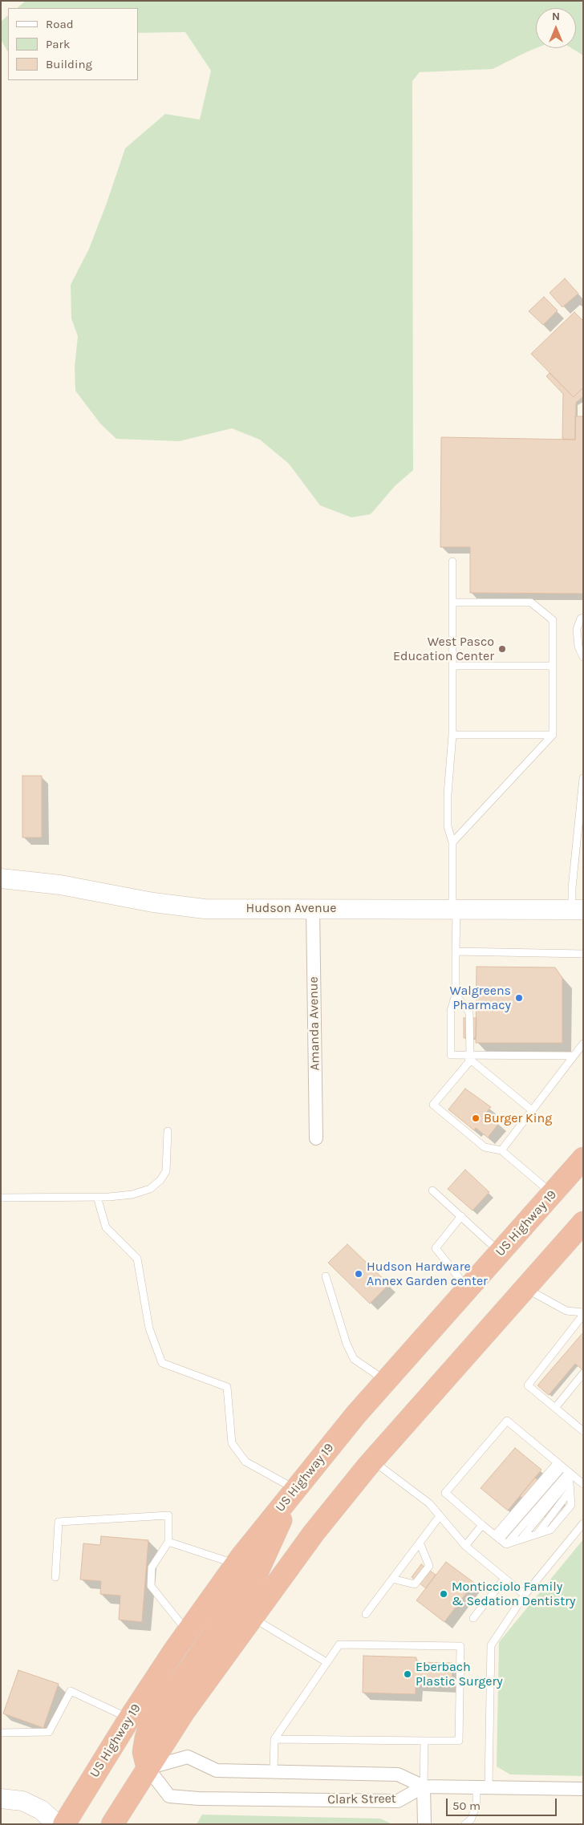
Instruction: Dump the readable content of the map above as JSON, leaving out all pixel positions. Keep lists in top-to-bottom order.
{
  "streets": {
    "highway": ["US Highway 19"],
    "street": ["Hudson Avenue", "Amanda Avenue", "Clark Street"]
  },
  "crossings": [
    ["Hudson Avenue", "Amanda Avenue"]
  ],
  "places": [
    "West Pasco Education Center",
    "Walgreens Pharmacy",
    "Burger King",
    "Hudson Hardware Annex Garden center",
    "Monticciolo Family & Sedation Dentistry",
    "Eberbach Plastic Surgery"
  ],
  "legend": ["Road", "Park", "Building"],
  "scale_bar": "50 m",
  "north": "top"
}
